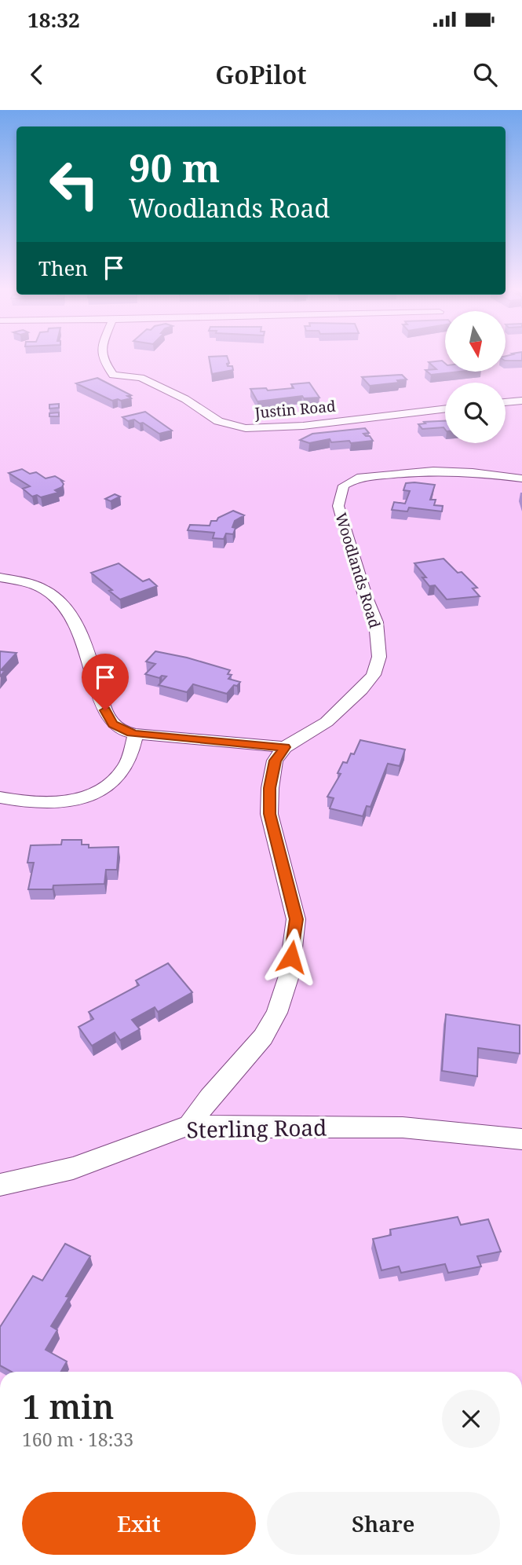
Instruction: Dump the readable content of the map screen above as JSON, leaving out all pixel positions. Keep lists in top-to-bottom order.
{
  "streets": {
    "street": ["Justin Road", "Woodlands Road", "Sterling Road"]
  },
  "north": "bottom",
  "page": {
    "status": "18:32",
    "header": "GoPilot",
    "turn": ["90 m", "Woodlands Road"],
    "then": "Then",
    "heading": ["1 min", "160 m · 18:33"],
    "buttons": ["Exit", "Share"]
  }
}
